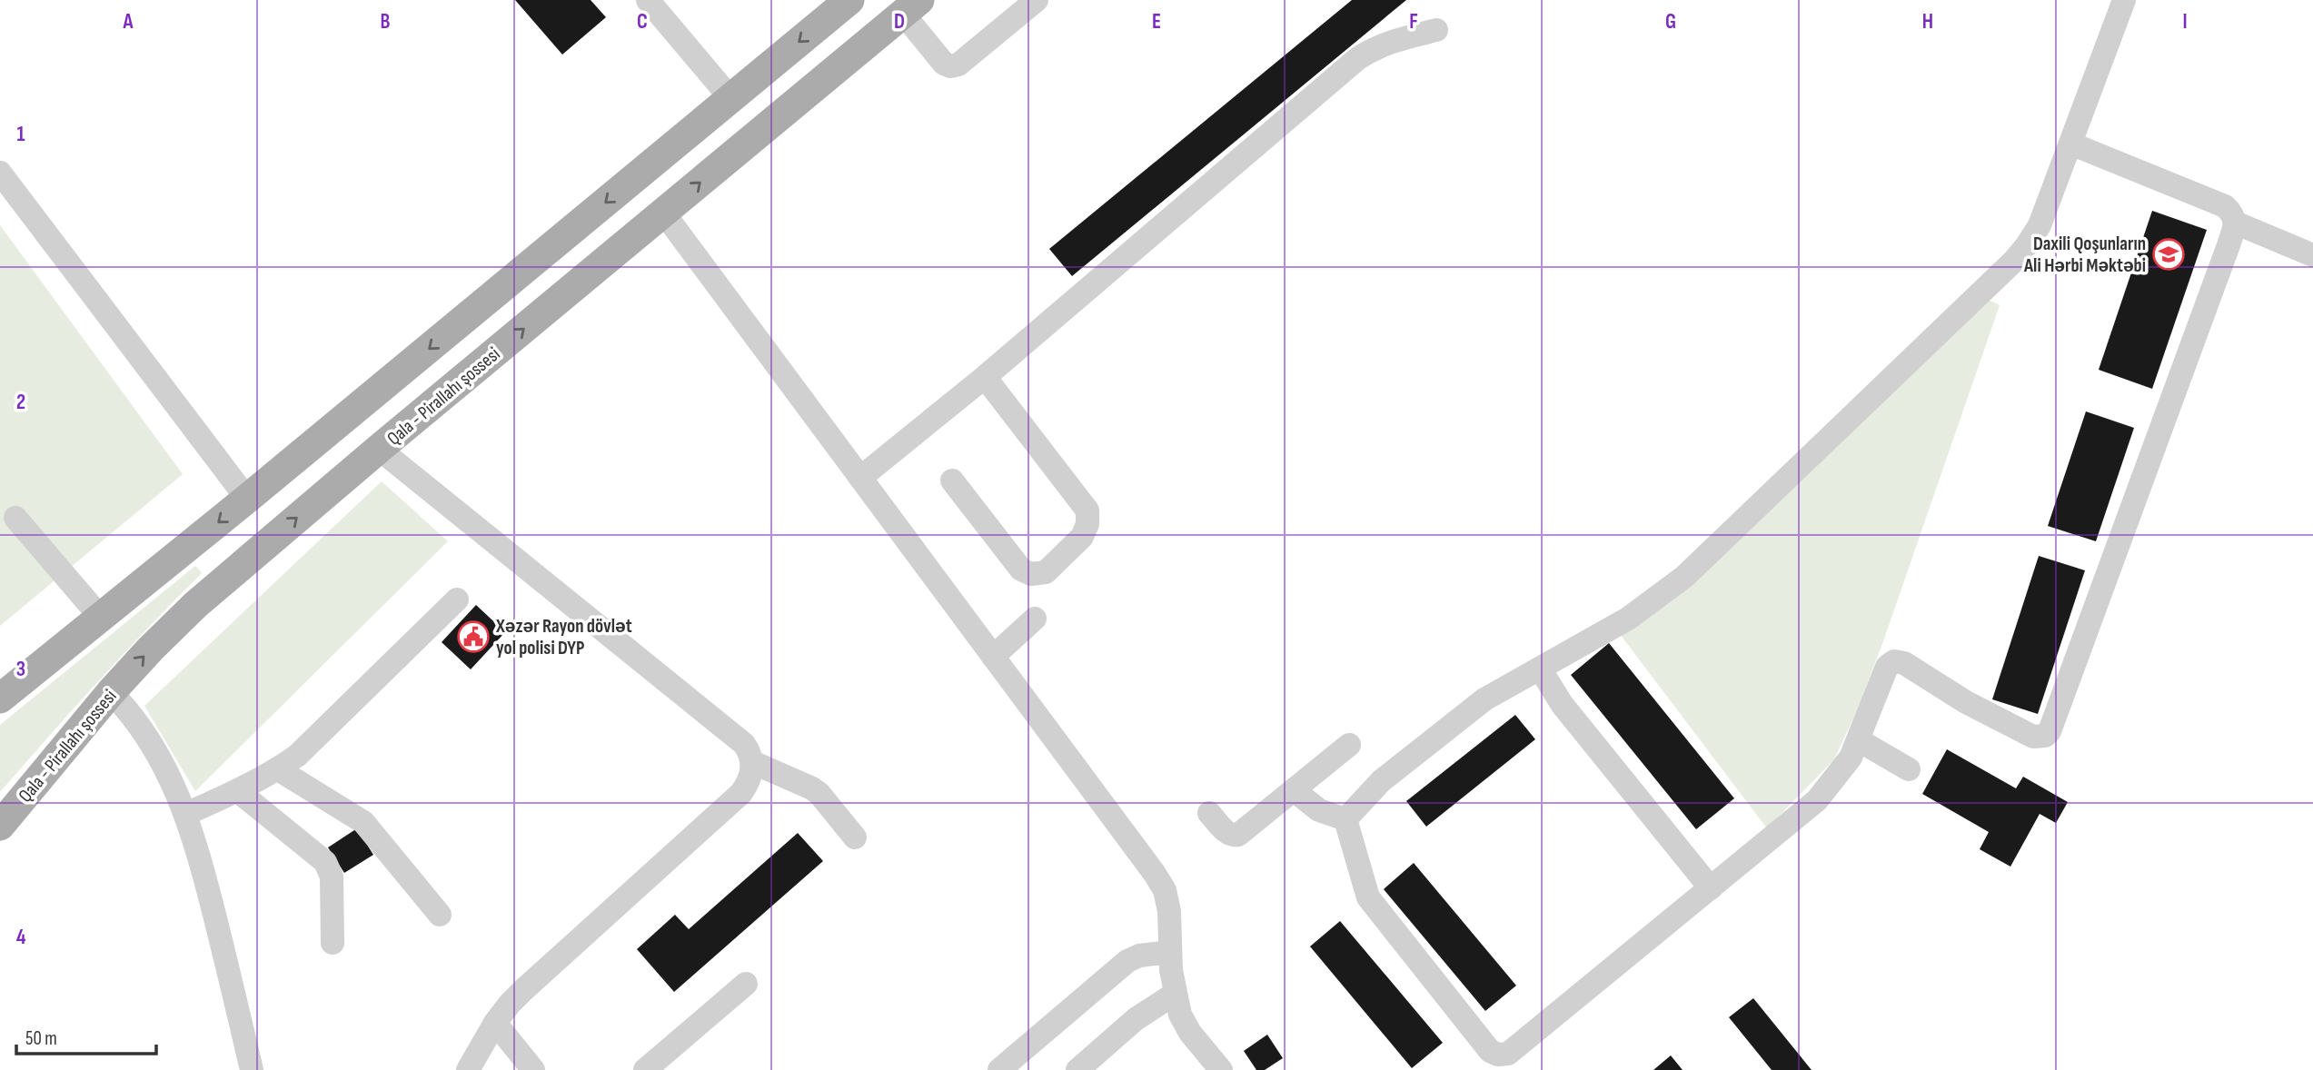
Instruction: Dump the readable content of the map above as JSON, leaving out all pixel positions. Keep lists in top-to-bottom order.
{
  "streets": {
    "main road": ["Qala - Pirallahı şossesi"]
  },
  "places": {
    "school or university": ["Daxili Qoşunların Ali Hərbi Məktəbi"],
    "public building": ["Xəzər Rayon dövlət yol polisi DYP"]
  },
  "scale_bar": "50 m",
  "grid": {
    "columns": [
      "A",
      "B",
      "C",
      "D",
      "E",
      "F",
      "G",
      "H",
      "I"
    ],
    "rows": [
      "1",
      "2",
      "3",
      "4"
    ]
  }
}
